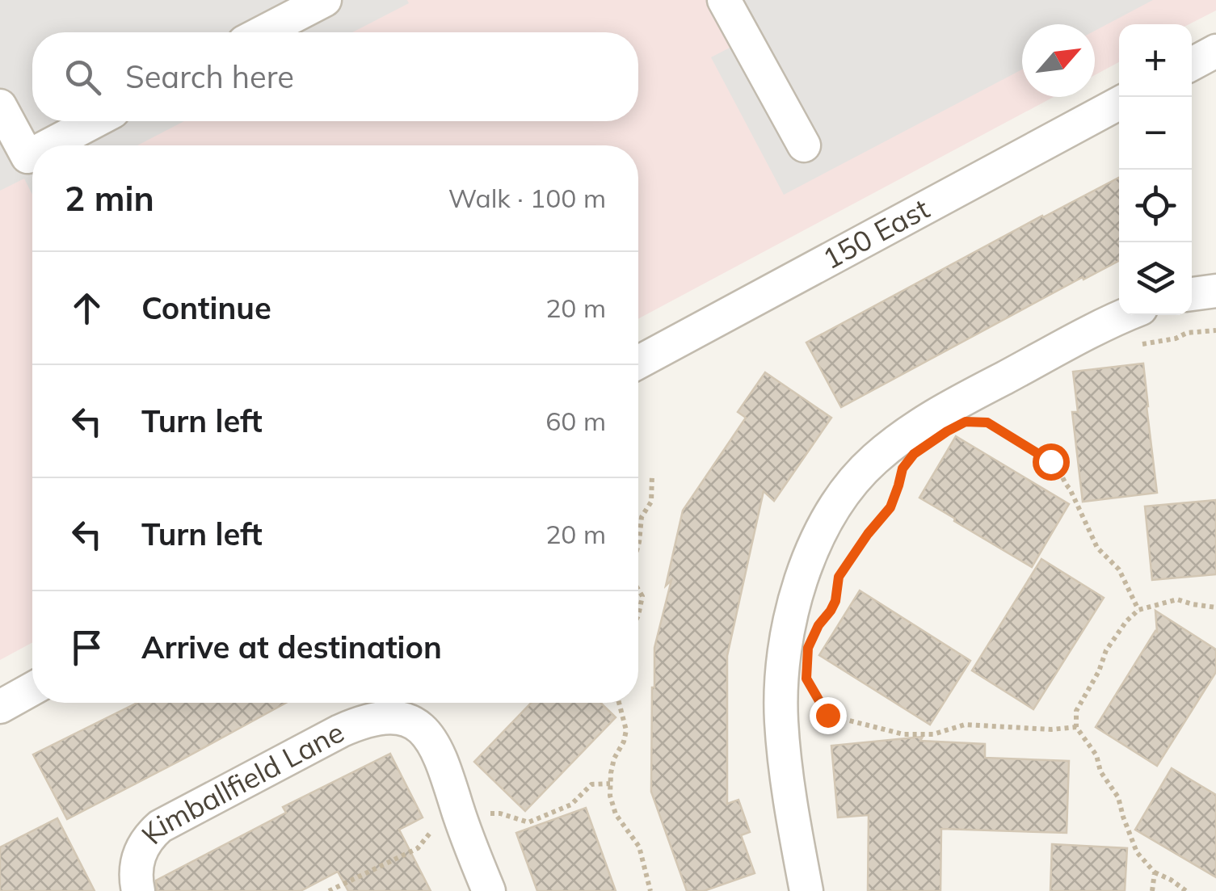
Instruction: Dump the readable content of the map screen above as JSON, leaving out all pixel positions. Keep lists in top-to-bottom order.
{
  "streets": {
    "street": ["150 East", "Kimballfield Lane"]
  },
  "north": "top right",
  "page": {
    "map_buttons": ["+", "−"],
    "search": "Search here",
    "heading": ["2 min", "Walk · 100 m"],
    "list": [
      ["Continue", "20 m"],
      ["Turn left", "60 m"],
      ["Turn left", "20 m"],
      "Arrive at destination"
    ]
  }
}
